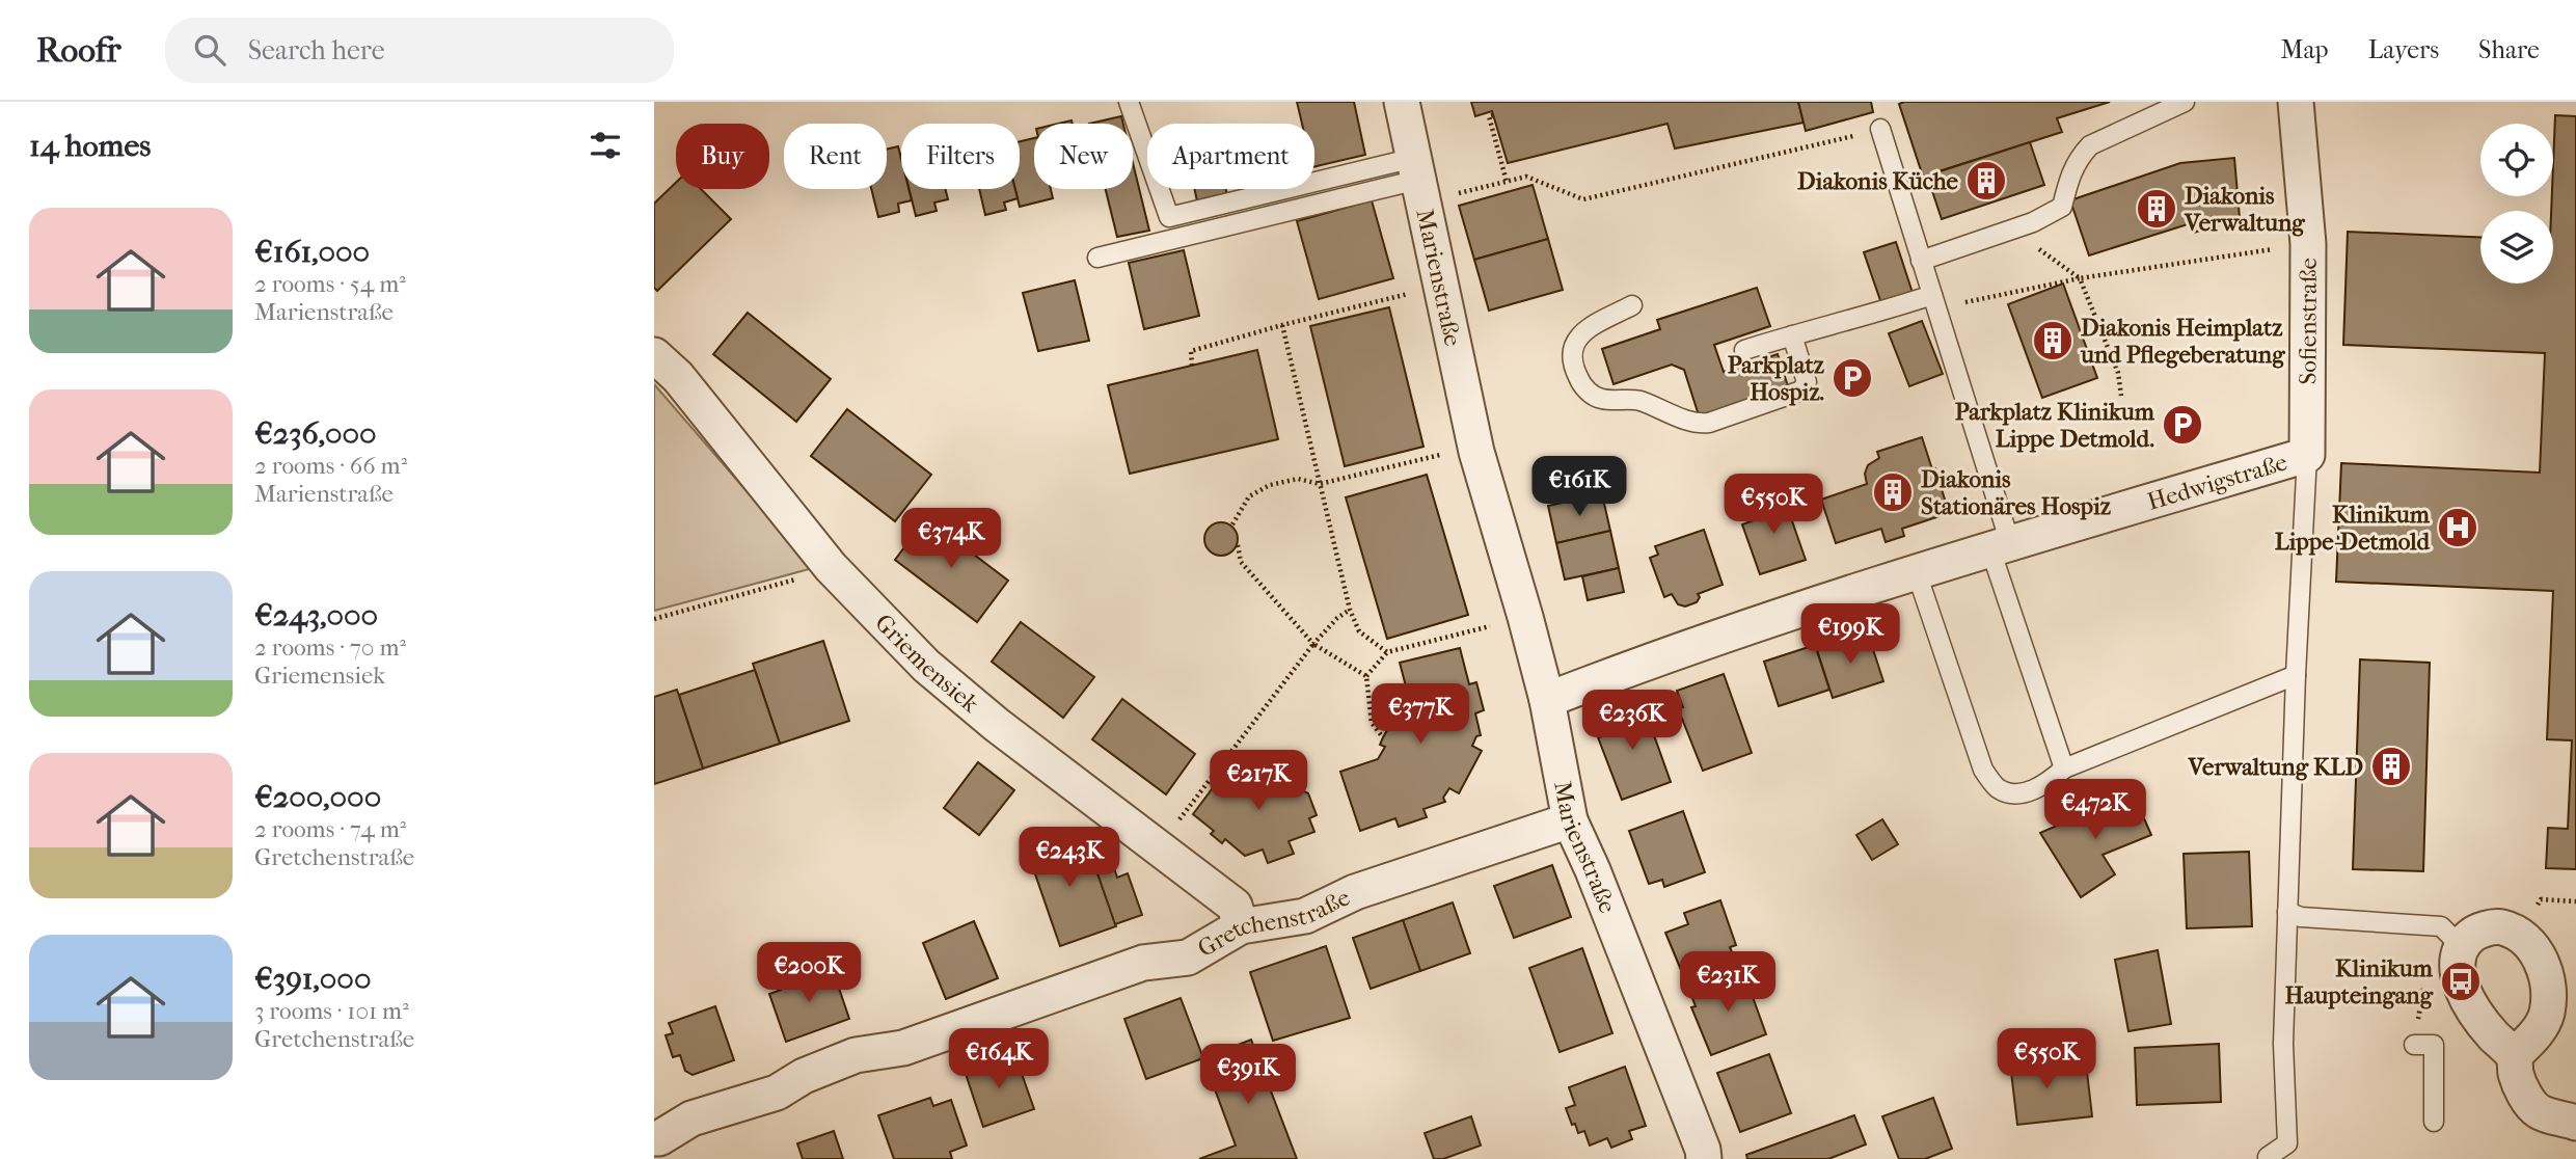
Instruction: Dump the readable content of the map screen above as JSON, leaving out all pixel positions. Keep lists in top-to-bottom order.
{
  "streets": {
    "street": [
      "Marienstraße",
      "Sofienstraße",
      "Hedwigstraße",
      "Griemensiek",
      "Gretchenstraße"
    ]
  },
  "crossings": [
    ["Marienstraße", "Hedwigstraße"],
    ["Marienstraße", "Gretchenstraße"],
    ["Sofienstraße", "Hedwigstraße"],
    ["Griemensiek", "Gretchenstraße"]
  ],
  "places": {
    "building": [
      "Diakonis Küche",
      "Diakonis Verwaltung",
      "Diakonis Heimplatz und Pflegeberatung",
      "Diakonis Stationäres Hospiz",
      "Verwaltung KLD"
    ],
    "parking": ["Parkplatz Hospiz.", "Parkplatz Klinikum Lippe Detmold."],
    "hospital": ["Klinikum Lippe-Detmold"],
    "bus stop": ["Klinikum Haupteingang"]
  },
  "page": {
    "header": "Roofr",
    "search": "Search here",
    "nav": ["Map", "Layers", "Share"],
    "heading": "14 homes",
    "chip": [
      "Buy",
      "Rent",
      "Filters",
      "New",
      "Apartment"
    ],
    "list": [
      {
        "name": "€161,000",
        "note": "2 rooms · 54 m² · Marienstraße"
      },
      {
        "name": "€236,000",
        "note": "2 rooms · 66 m² · Marienstraße"
      },
      {
        "name": "€243,000",
        "note": "2 rooms · 70 m² · Griemensiek"
      },
      {
        "name": "€200,000",
        "note": "2 rooms · 74 m² · Gretchenstraße"
      },
      {
        "name": "€391,000",
        "note": "3 rooms · 101 m² · Gretchenstraße"
      }
    ],
    "price": [
      "€161K",
      "€550K",
      "€374K",
      "€199K",
      "€377K",
      "€236K",
      "€217K",
      "€472K",
      "€243K",
      "€200K",
      "€231K",
      "€164K",
      "€550K",
      "€391K"
    ]
  }
}
